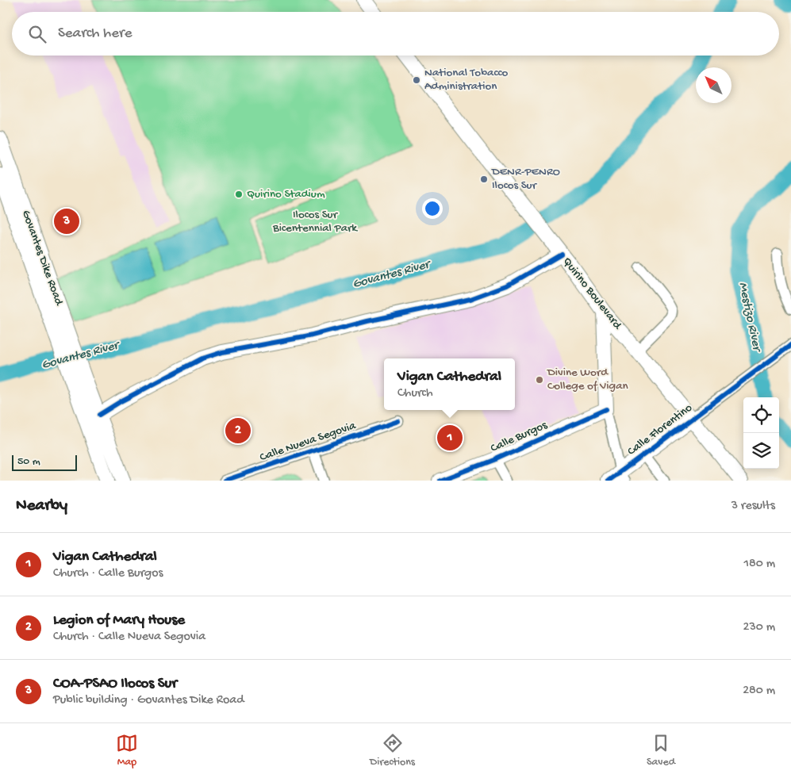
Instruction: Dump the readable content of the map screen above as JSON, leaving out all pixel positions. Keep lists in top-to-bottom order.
{
  "streets": {
    "main road": [
      "Govantes Dike Road",
      "Quirino Boulevard",
      "Calle Florentino",
      "Calle Burgos"
    ],
    "street": ["Calle Nueva Segovia"]
  },
  "crossings": [
    ["Quirino Boulevard", "Calle Florentino"]
  ],
  "water": ["Govantes River", "Mestizo River"],
  "parks": ["Ilocos Sur Bicentennial Park"],
  "places": [
    "National Tobacco Administration",
    "DENR-PENRO Ilocos Sur",
    "Quirino Stadium",
    "Divine Word College of Vigan"
  ],
  "scale_bar": "50 m",
  "north": "top left",
  "page": {
    "search": "Search here",
    "pins": ["3", "2", "1"],
    "popup": ["Vigan Cathedral", "Church"],
    "scale": "50 m",
    "heading": ["Nearby", "3 results"],
    "list": [
      {
        "mark": "1",
        "name": "Vigan Cathedral",
        "note": "Church · Calle Burgos",
        "value": "180 m"
      },
      {
        "mark": "2",
        "name": "Legion of Mary House",
        "note": "Church · Calle Nueva Segovia",
        "value": "230 m"
      },
      {
        "mark": "3",
        "name": "COA-PSAO Ilocos Sur",
        "note": "Public building · Govantes Dike Road",
        "value": "280 m"
      }
    ],
    "nav": ["Map", "Directions", "Saved"]
  }
}
